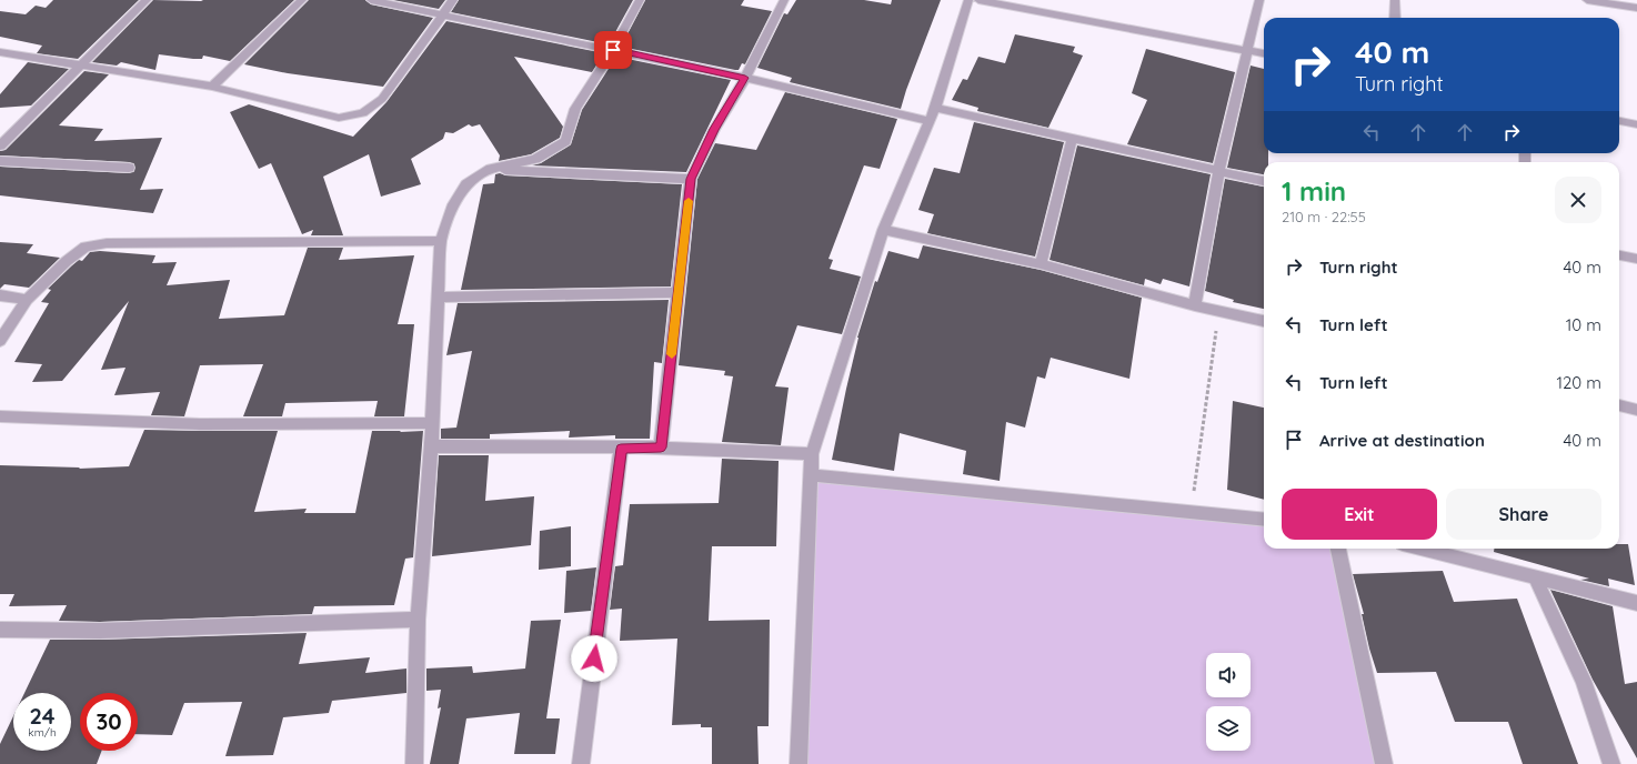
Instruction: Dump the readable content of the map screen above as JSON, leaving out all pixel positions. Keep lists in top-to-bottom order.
{
  "page": {
    "turn": ["40 m", "Turn right"],
    "heading": ["1 min", "210 m · 22:55"],
    "list": [
      {
        "name": "Turn right",
        "value": "40 m"
      },
      {
        "name": "Turn left",
        "value": "10 m"
      },
      {
        "name": "Turn left",
        "value": "120 m"
      },
      {
        "name": "Arrive at destination",
        "value": "40 m"
      }
    ],
    "buttons": ["Exit", "Share"],
    "speed": "24 km/h",
    "limit": "30"
  }
}
